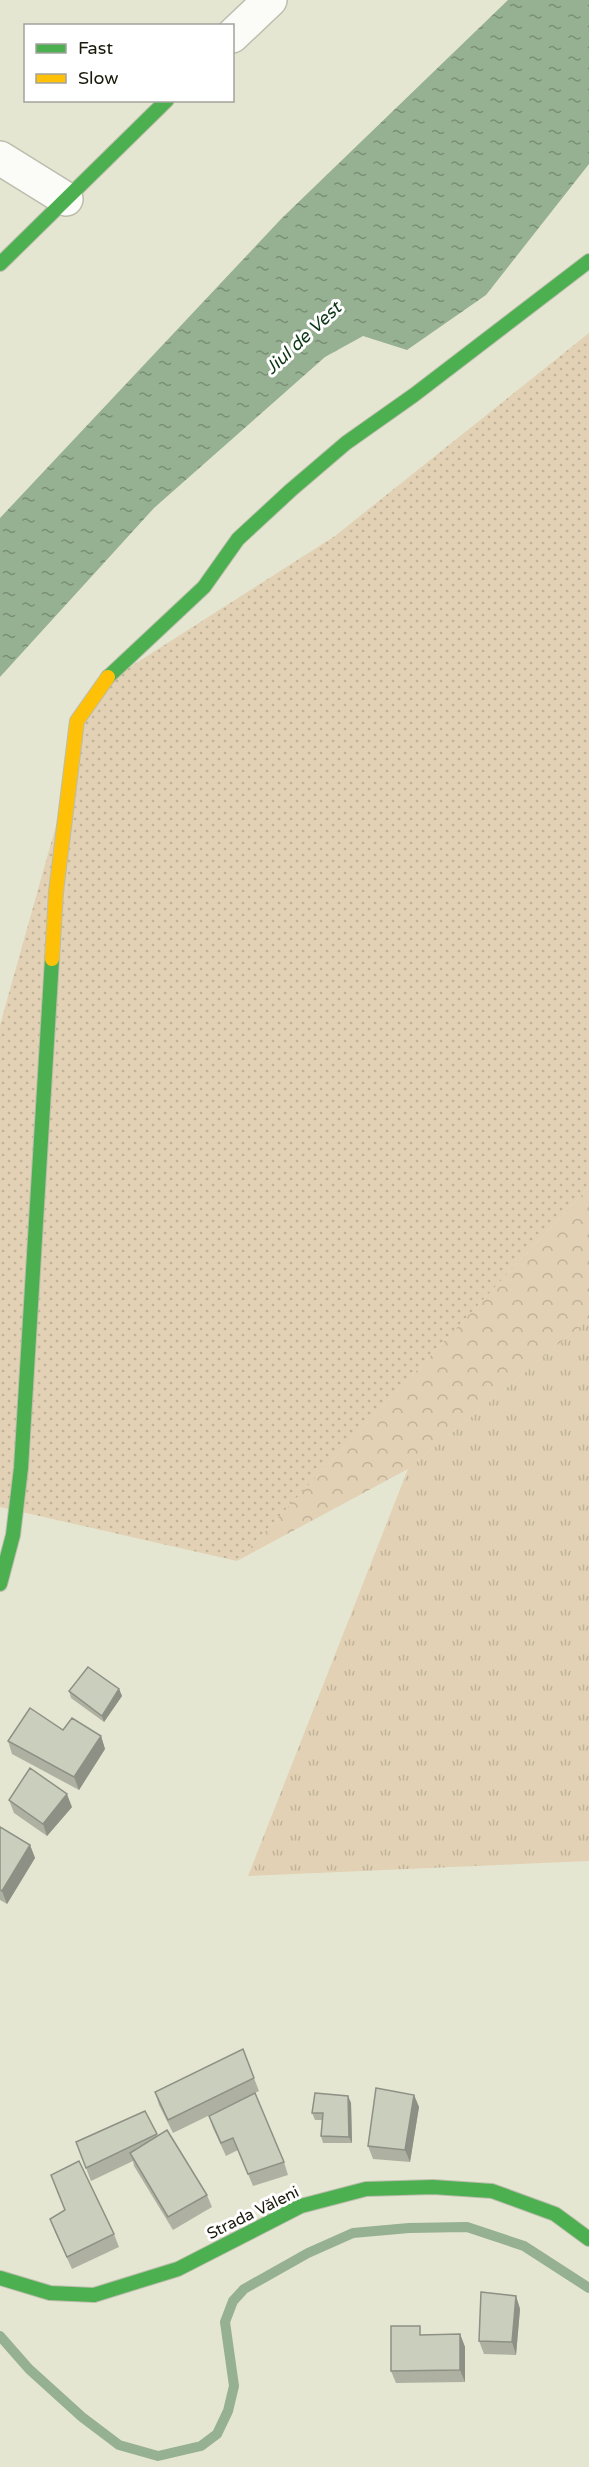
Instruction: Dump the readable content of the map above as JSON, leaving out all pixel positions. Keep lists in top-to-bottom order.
{
  "streets": {
    "street": ["Strada Văleni"]
  },
  "water": ["Jiul de Vest"],
  "legend": ["Fast", "Slow"]
}
